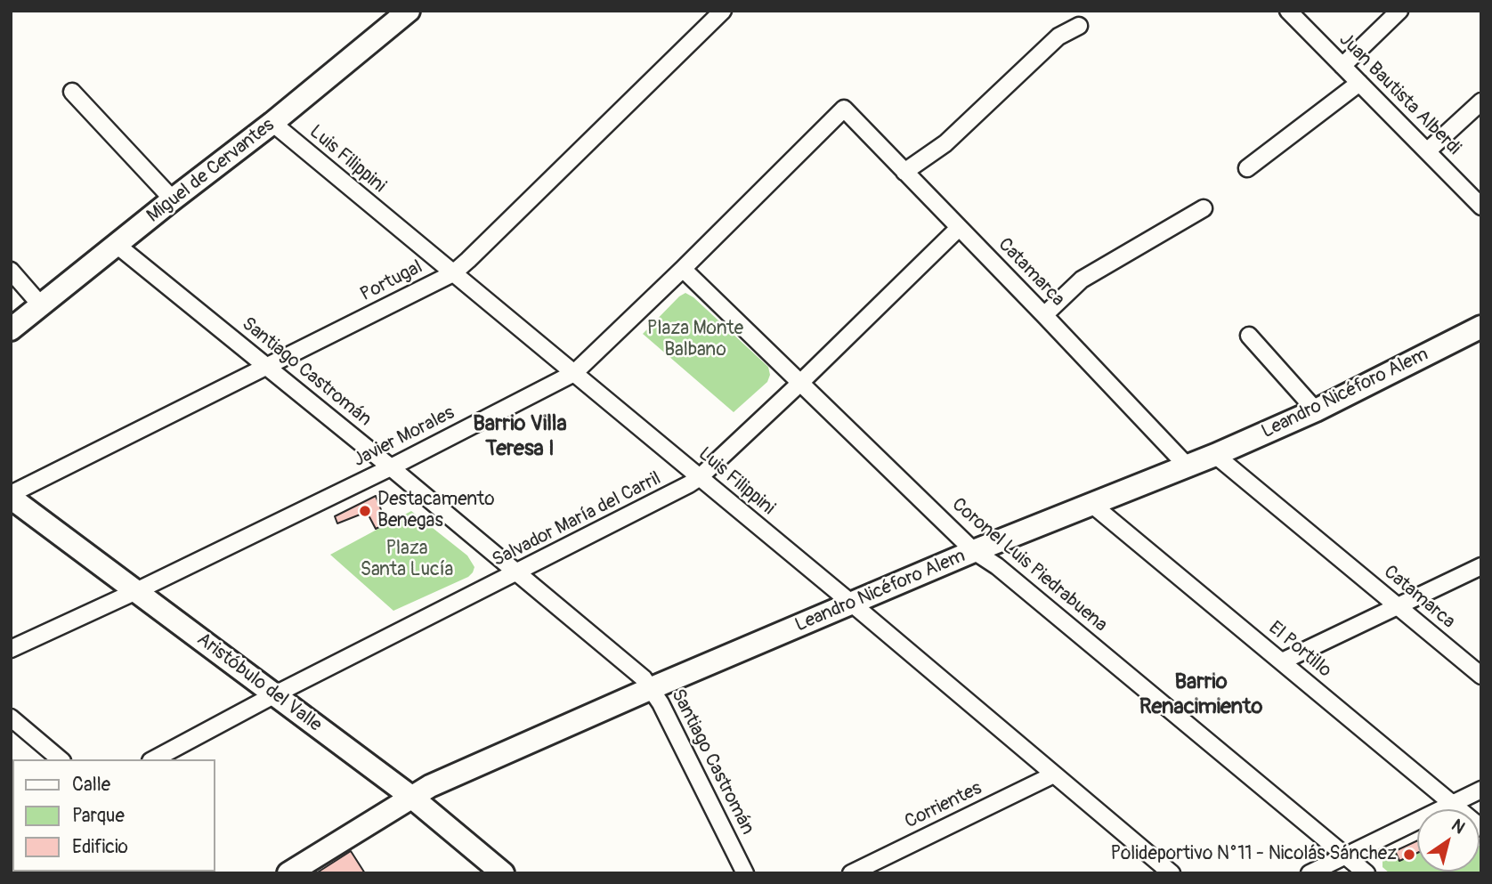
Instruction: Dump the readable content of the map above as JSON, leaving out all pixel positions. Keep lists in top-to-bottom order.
{
  "streets": {
    "street": [
      "Juan Bautista Alberdi",
      "Luis Filippini",
      "Miguel de Cervantes",
      "Catamarca",
      "Portugal",
      "Santiago Castromán",
      "Leandro Nicéforo Alem",
      "Javier Morales",
      "Salvador María del Carril",
      "Coronel Luis Piedrabuena",
      "El Portillo",
      "Aristóbulo del Valle",
      "Corrientes"
    ]
  },
  "crossings": [
    ["Luis Filippini", "Miguel de Cervantes"],
    ["Luis Filippini", "Portugal"],
    ["Luis Filippini", "Leandro Nicéforo Alem"],
    ["Luis Filippini", "Javier Morales"],
    ["Luis Filippini", "Salvador María del Carril"],
    ["Luis Filippini", "Corrientes"],
    ["Miguel de Cervantes", "Santiago Castromán"],
    ["Catamarca", "Leandro Nicéforo Alem"],
    ["Catamarca", "Javier Morales"],
    ["Catamarca", "Salvador María del Carril"],
    ["Portugal", "Santiago Castromán"],
    ["Portugal", "Aristóbulo del Valle"],
    ["Santiago Castromán", "Leandro Nicéforo Alem"],
    ["Santiago Castromán", "Javier Morales"],
    ["Santiago Castromán", "Salvador María del Carril"],
    ["Leandro Nicéforo Alem", "Coronel Luis Piedrabuena"],
    ["Leandro Nicéforo Alem", "El Portillo"],
    ["Leandro Nicéforo Alem", "Aristóbulo del Valle"],
    ["Javier Morales", "Coronel Luis Piedrabuena"],
    ["Javier Morales", "Aristóbulo del Valle"],
    ["Salvador María del Carril", "Coronel Luis Piedrabuena"],
    ["Salvador María del Carril", "Aristóbulo del Valle"]
  ],
  "districts": ["Barrio Villa Teresa I", "Barrio Renacimiento"],
  "parks": ["Plaza Monte Balbano", "Plaza Santa Lucía"],
  "places": ["Destacamento Benegas", "Polideportivo N°11 - Nicolás Sánchez"],
  "legend": ["Calle", "Parque", "Edificio"],
  "north": "top right"
}
